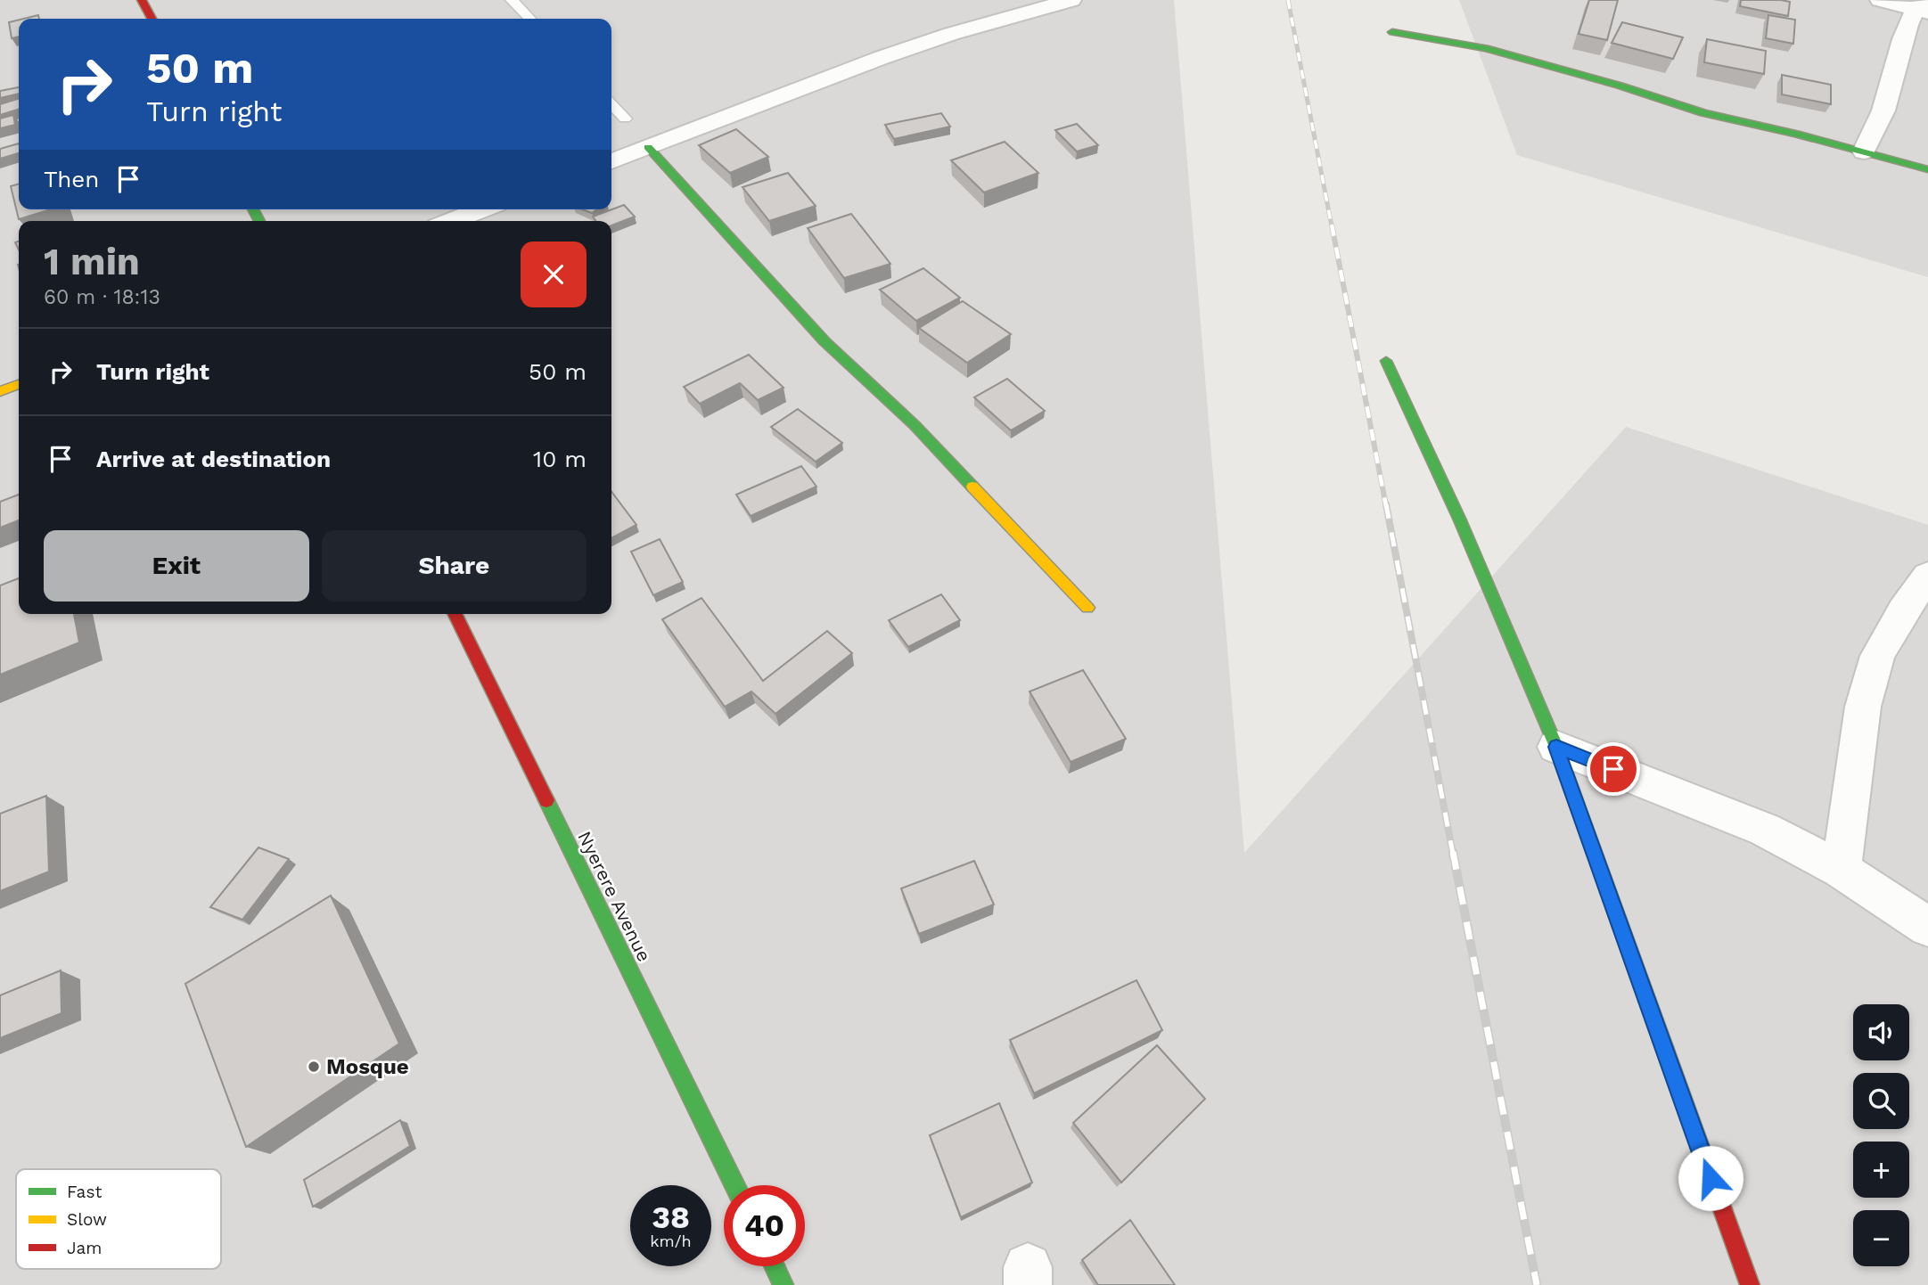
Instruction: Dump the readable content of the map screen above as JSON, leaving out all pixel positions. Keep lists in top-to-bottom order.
{
  "streets": {
    "street": ["Nyerere Avenue"]
  },
  "places": ["Mosque"],
  "legend": ["Fast", "Slow", "Jam"],
  "page": {
    "turn": ["50 m", "Turn right"],
    "then": "Then",
    "heading": ["1 min", "60 m · 18:13"],
    "list": [
      {
        "name": "Turn right",
        "value": "50 m"
      },
      {
        "name": "Arrive at destination",
        "value": "10 m"
      }
    ],
    "buttons": ["Exit", "Share"],
    "map_buttons": ["+", "−"],
    "speed": "38 km/h",
    "limit": "40"
  }
}
